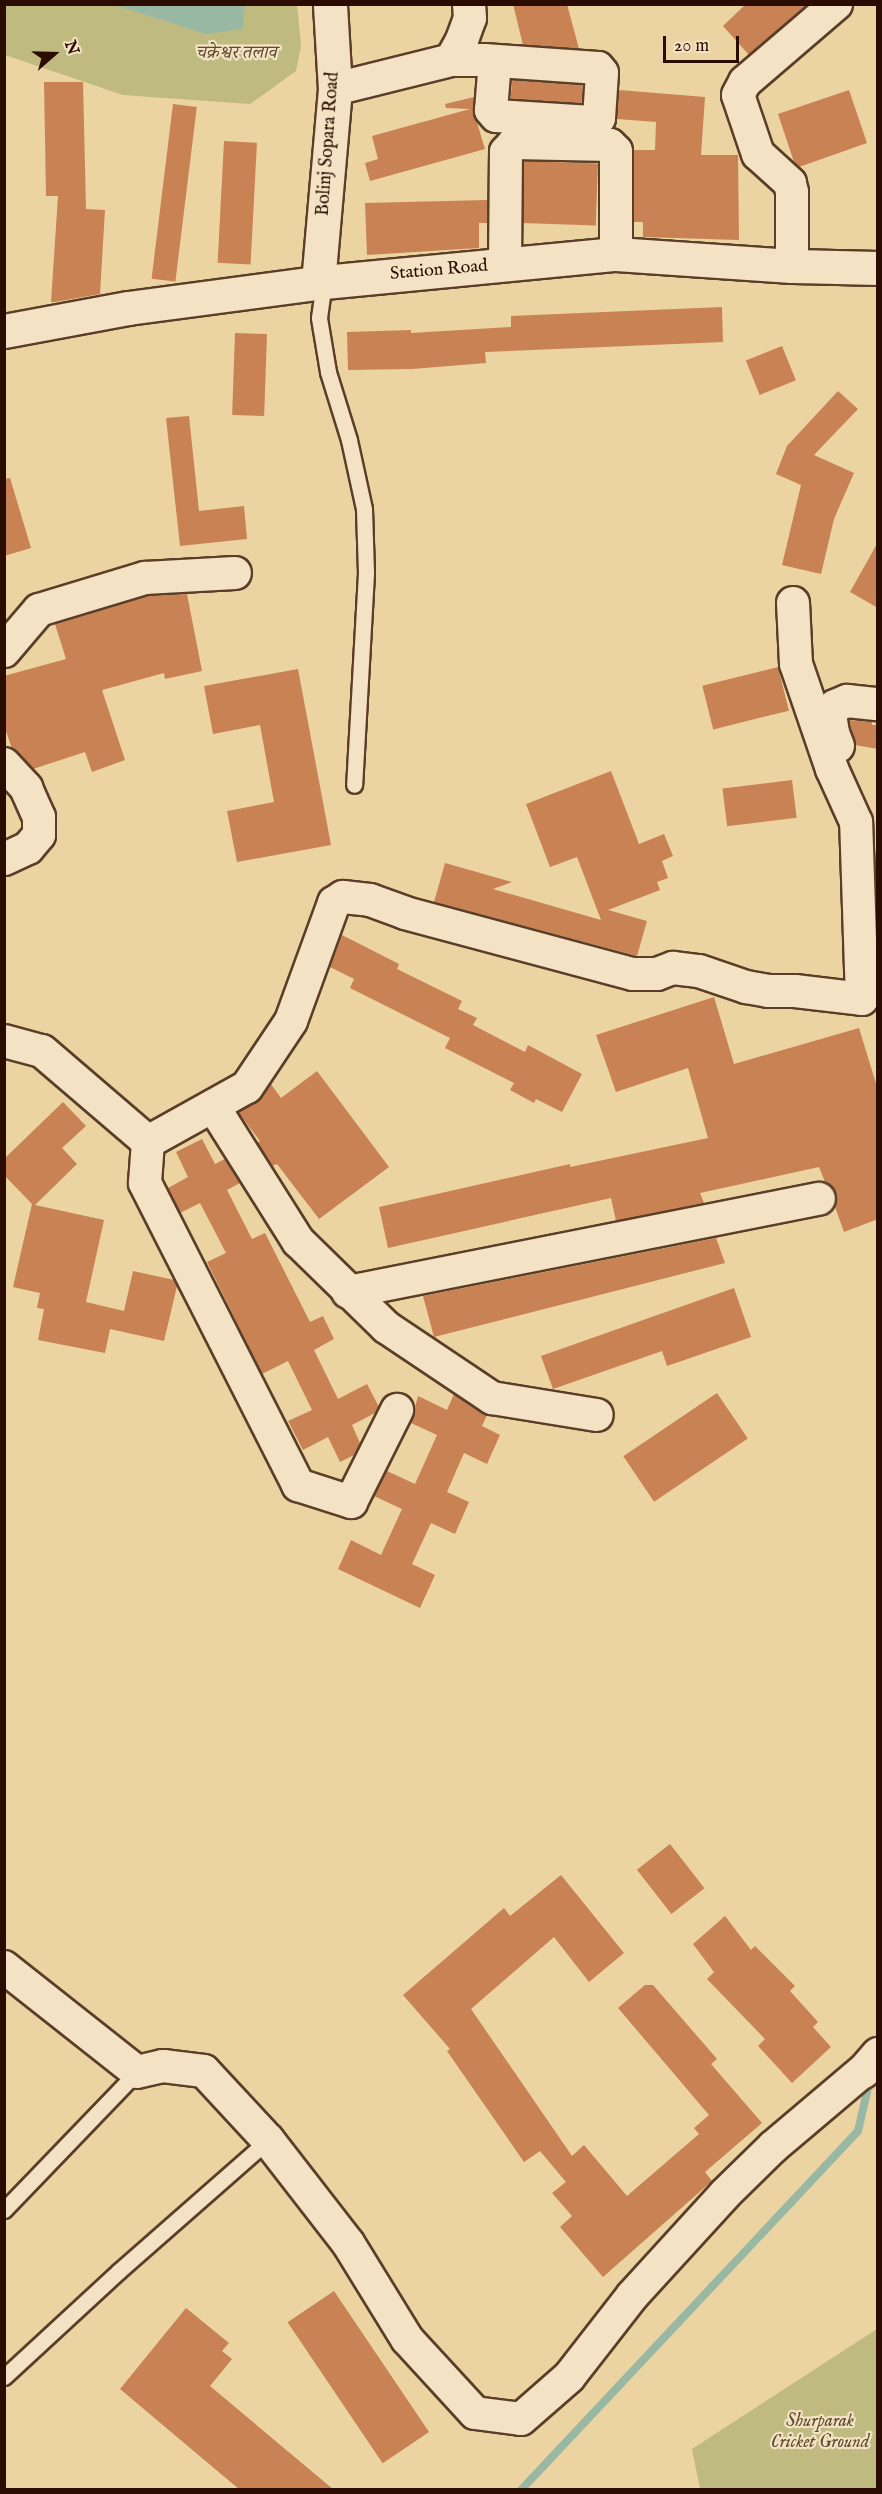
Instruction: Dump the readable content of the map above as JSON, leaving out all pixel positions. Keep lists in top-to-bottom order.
{
  "streets": {
    "main road": ["Bolinj Sopara Road", "Station Road"]
  },
  "crossings": [
    ["Bolinj Sopara Road", "Station Road"]
  ],
  "parks": ["चक्रेश्वर तलाव", "Shurparak Cricket Ground"],
  "scale_bar": "20 m",
  "north": "right"
}
